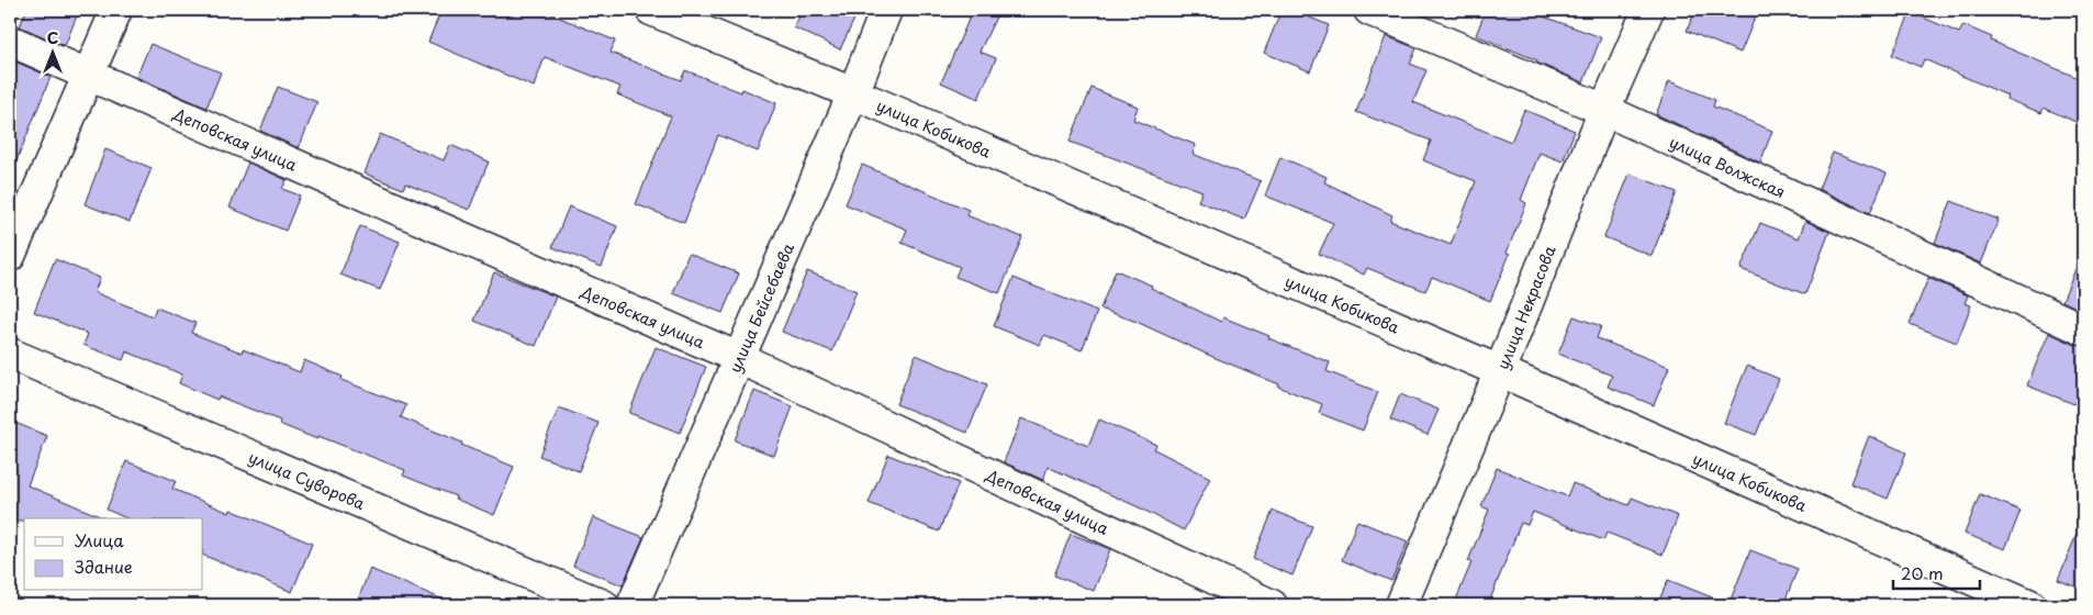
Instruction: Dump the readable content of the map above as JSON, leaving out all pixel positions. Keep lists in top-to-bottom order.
{
  "streets": {
    "street": [
      "улица Кобикова",
      "Деповская улица",
      "улица Волжская",
      "улица Бейсебаева",
      "улица Некрасова",
      "улица Суворова"
    ]
  },
  "crossings": [
    ["улица Кобикова", "улица Бейсебаева"],
    ["улица Кобикова", "улица Некрасова"],
    ["Деповская улица", "улица Бейсебаева"],
    ["улица Волжская", "улица Некрасова"]
  ],
  "legend": ["Улица", "Здание"],
  "scale_bar": "20 m",
  "north": "top"
}
